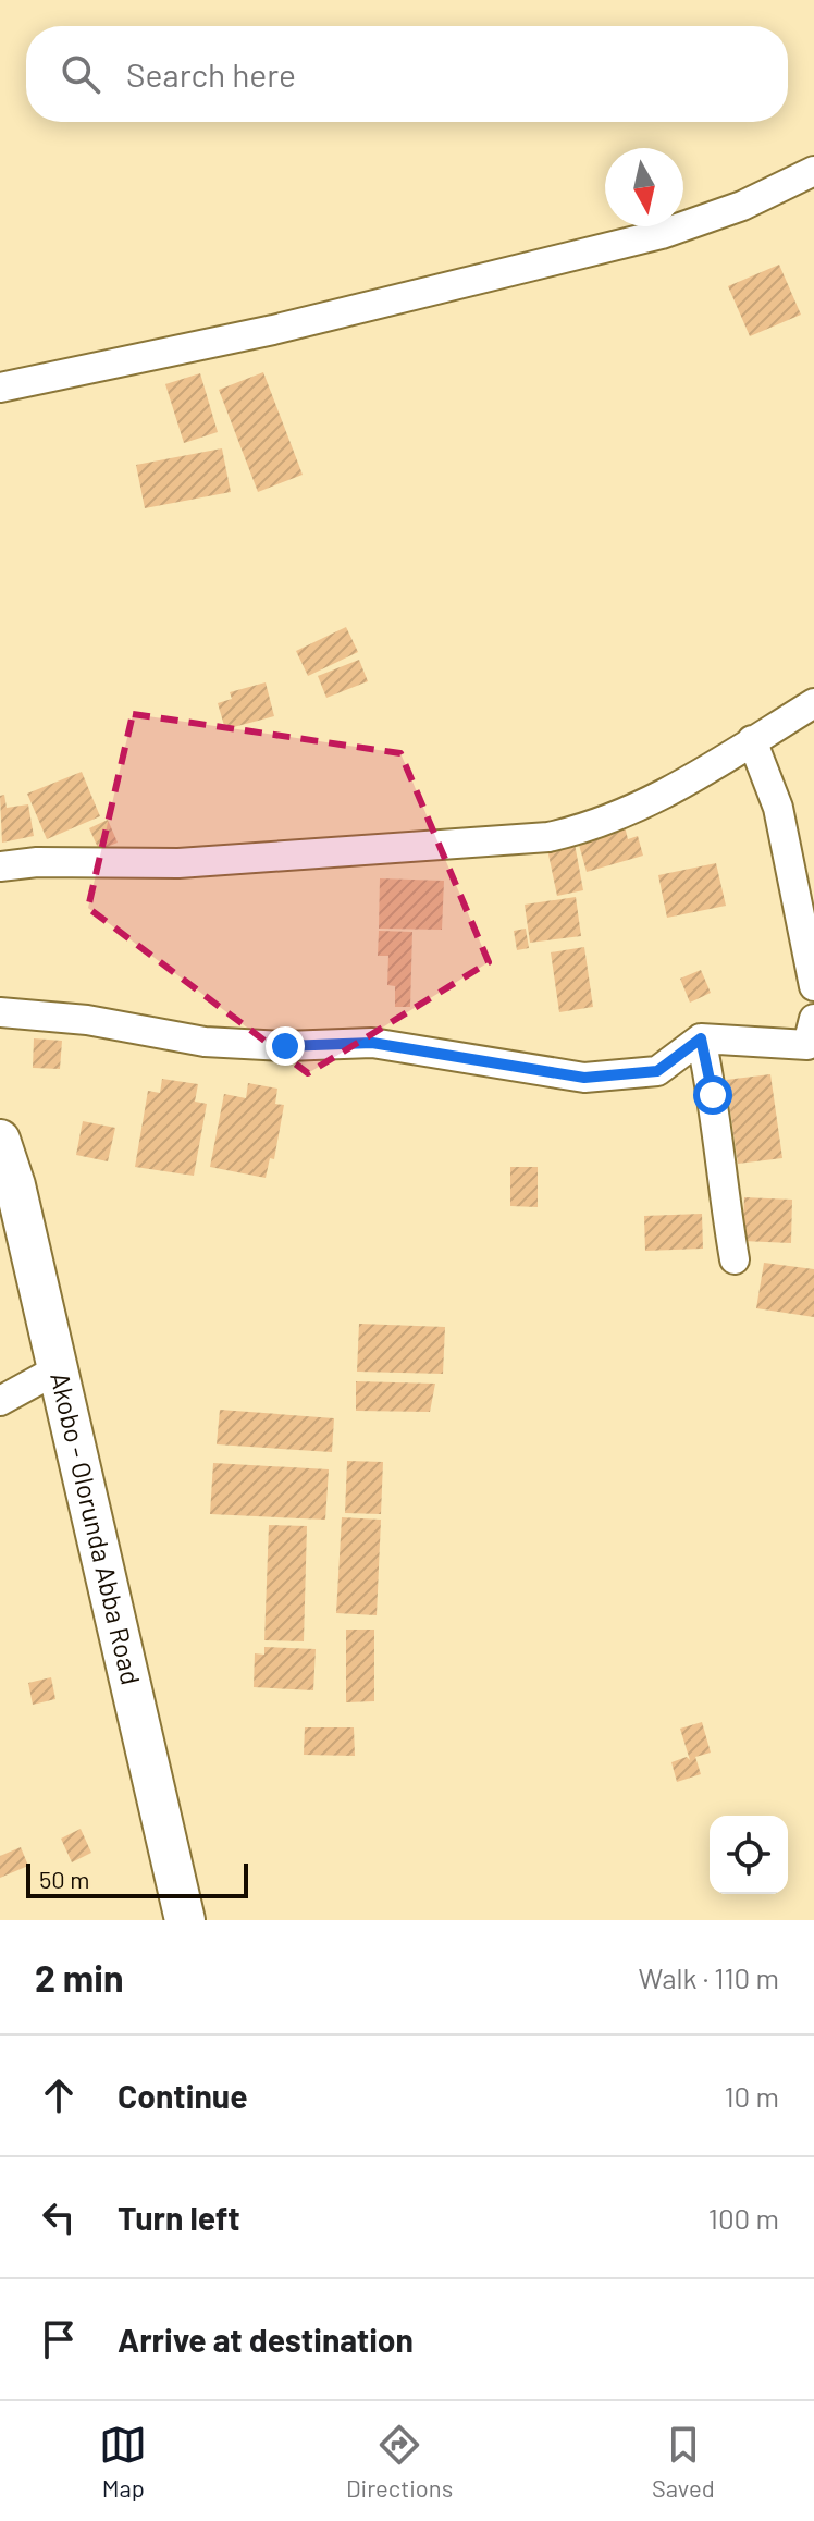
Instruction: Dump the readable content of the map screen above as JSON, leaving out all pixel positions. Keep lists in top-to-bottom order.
{
  "streets": {
    "main road": ["Akobo - Olorunda Abba Road"]
  },
  "scale_bar": "50 m",
  "north": "bottom",
  "page": {
    "search": "Search here",
    "scale": "50 m",
    "heading": ["2 min", "Walk · 110 m"],
    "list": [
      ["Continue", "10 m"],
      ["Turn left", "100 m"],
      "Arrive at destination"
    ],
    "nav": ["Map", "Directions", "Saved"]
  }
}
